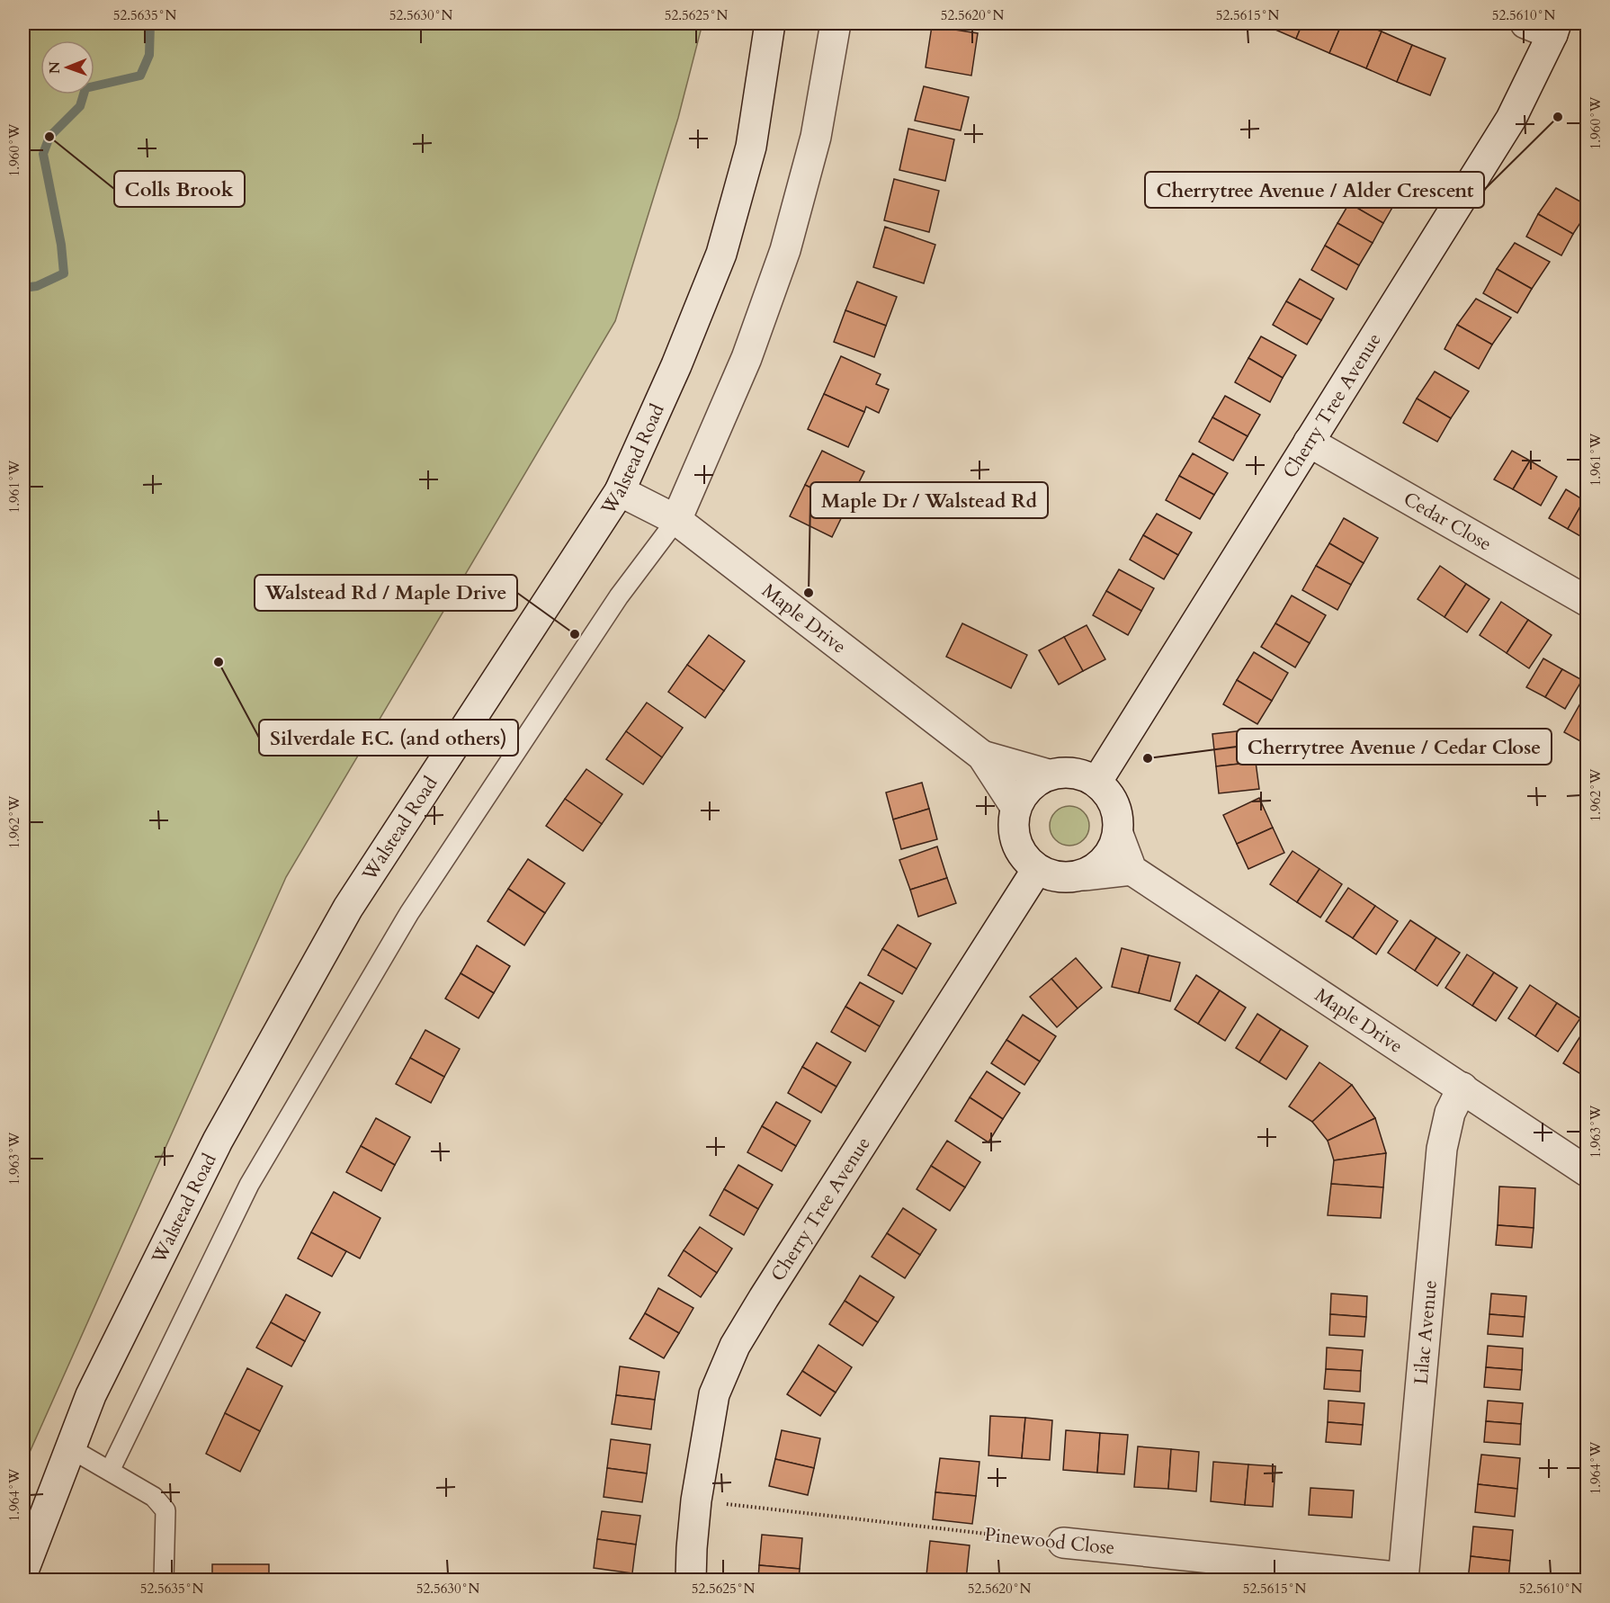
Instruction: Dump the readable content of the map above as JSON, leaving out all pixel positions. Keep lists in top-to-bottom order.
{
  "streets": {
    "street": [
      "Cherry Tree Avenue",
      "Walstead Road",
      "Cedar Close",
      "Maple Drive",
      "Lilac Avenue",
      "Pinewood Close"
    ]
  },
  "crossings": [
    ["Cherry Tree Avenue", "Cedar Close"],
    ["Cherry Tree Avenue", "Maple Drive"],
    ["Cherry Tree Avenue", "Pinewood Close"],
    ["Walstead Road", "Maple Drive"],
    ["Maple Drive", "Lilac Avenue"],
    ["Lilac Avenue", "Pinewood Close"]
  ],
  "places": [
    "Cherrytree Avenue / Alder Crescent",
    "Colls Brook",
    "Maple Dr / Walstead Rd",
    "Walstead Rd / Maple Drive",
    "Silverdale F.C. (and others)",
    "Cherrytree Avenue / Cedar Close"
  ],
  "north": "left",
  "coordinates": [
    "52.5635°N",
    "52.5630°N",
    "52.5625°N",
    "52.5620°N",
    "52.5615°N",
    "52.5610°N",
    "1.960°W",
    "1.961°W",
    "1.962°W",
    "1.963°W",
    "1.964°W"
  ]
}
